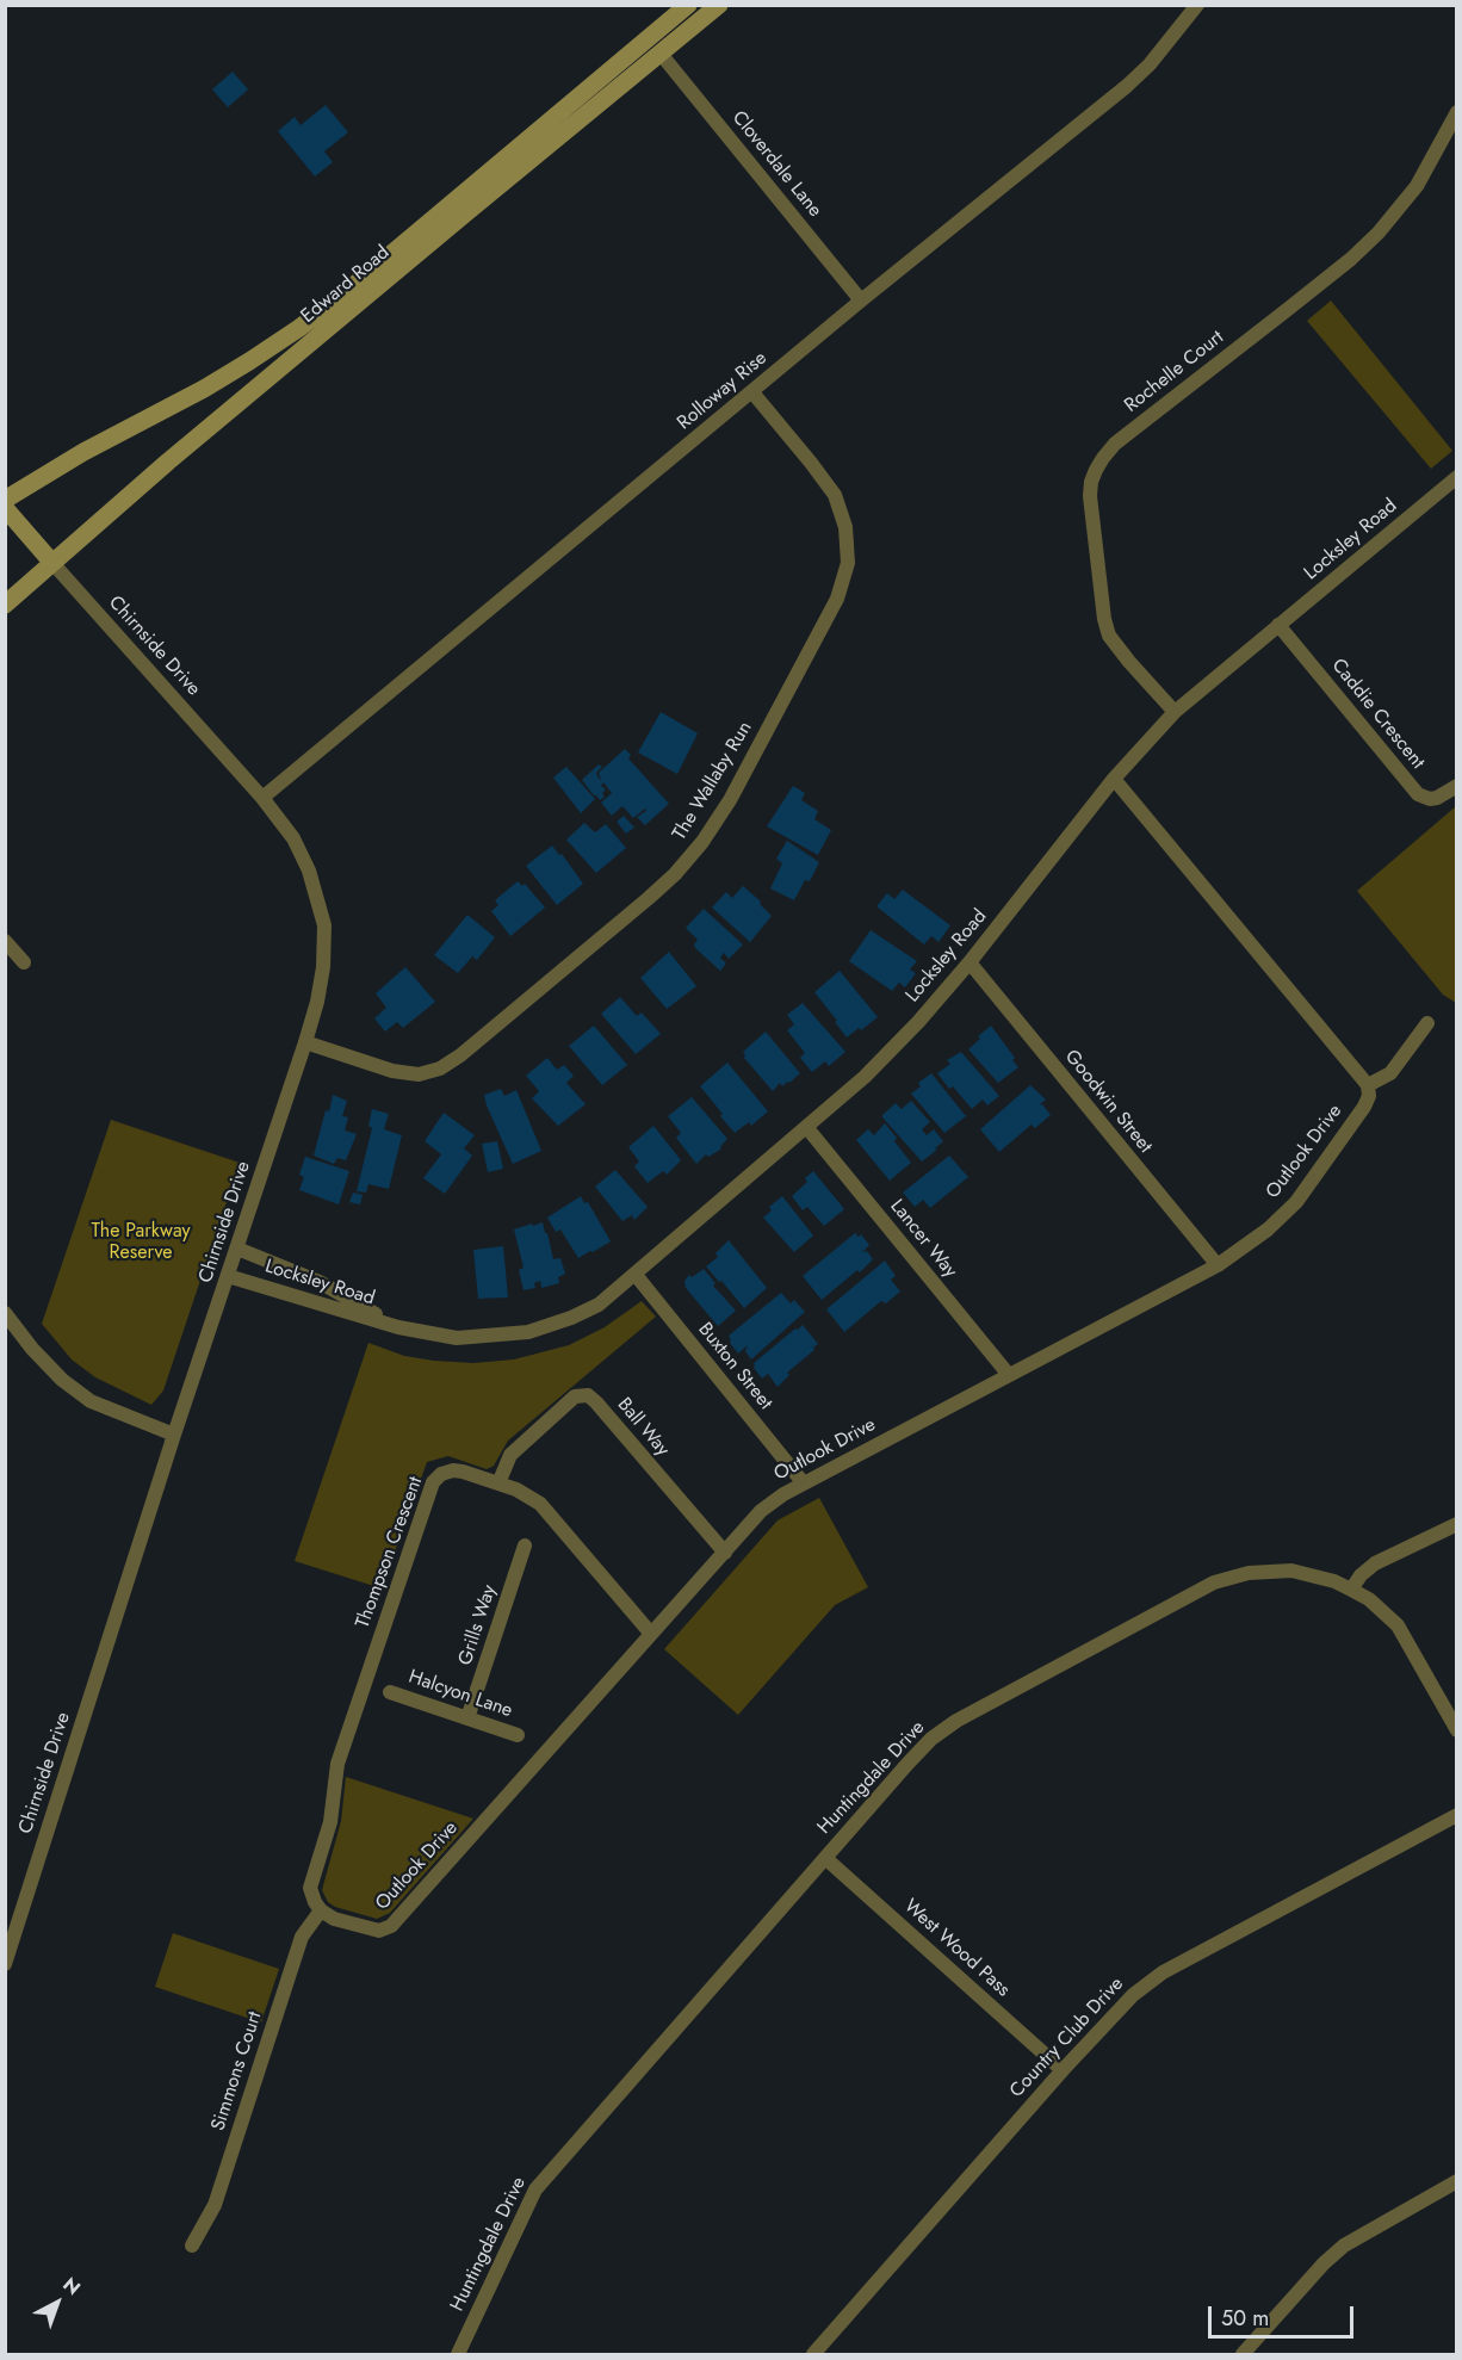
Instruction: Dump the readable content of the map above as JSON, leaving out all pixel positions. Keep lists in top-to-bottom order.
{
  "streets": {
    "main road": ["Edward Road"],
    "street": [
      "Cloverdale Lane",
      "Rochelle Court",
      "Rolloway Rise",
      "Locksley Road",
      "Chirnside Drive",
      "Caddie Crescent",
      "The Wallaby Run",
      "Goodwin Street",
      "Outlook Drive",
      "Lancer Way",
      "Buxton Street",
      "Ball Way",
      "Thompson Crescent",
      "Grills Way",
      "Halcyon Lane",
      "Huntingdale Drive",
      "West Wood Pass",
      "Country Club Drive",
      "Simmons Court"
    ]
  },
  "crossings": [
    ["Cloverdale Lane", "Edward Road"],
    ["Cloverdale Lane", "Rolloway Rise"],
    ["Edward Road", "Chirnside Drive"],
    ["Rochelle Court", "Locksley Road"],
    ["Rolloway Rise", "Chirnside Drive"],
    ["Rolloway Rise", "The Wallaby Run"],
    ["Locksley Road", "Chirnside Drive"],
    ["Locksley Road", "Caddie Crescent"],
    ["Locksley Road", "Goodwin Street"],
    ["Locksley Road", "Lancer Way"],
    ["Locksley Road", "Buxton Street"],
    ["Chirnside Drive", "The Wallaby Run"],
    ["Goodwin Street", "Outlook Drive"],
    ["Outlook Drive", "Lancer Way"],
    ["Outlook Drive", "Buxton Street"],
    ["Outlook Drive", "Ball Way"],
    ["Outlook Drive", "Thompson Crescent"],
    ["Outlook Drive", "Simmons Court"],
    ["Ball Way", "Thompson Crescent"],
    ["Thompson Crescent", "Simmons Court"],
    ["Grills Way", "Halcyon Lane"],
    ["Huntingdale Drive", "West Wood Pass"],
    ["West Wood Pass", "Country Club Drive"]
  ],
  "parks": ["The Parkway Reserve"],
  "scale_bar": "50 m",
  "north": "top right"
}
